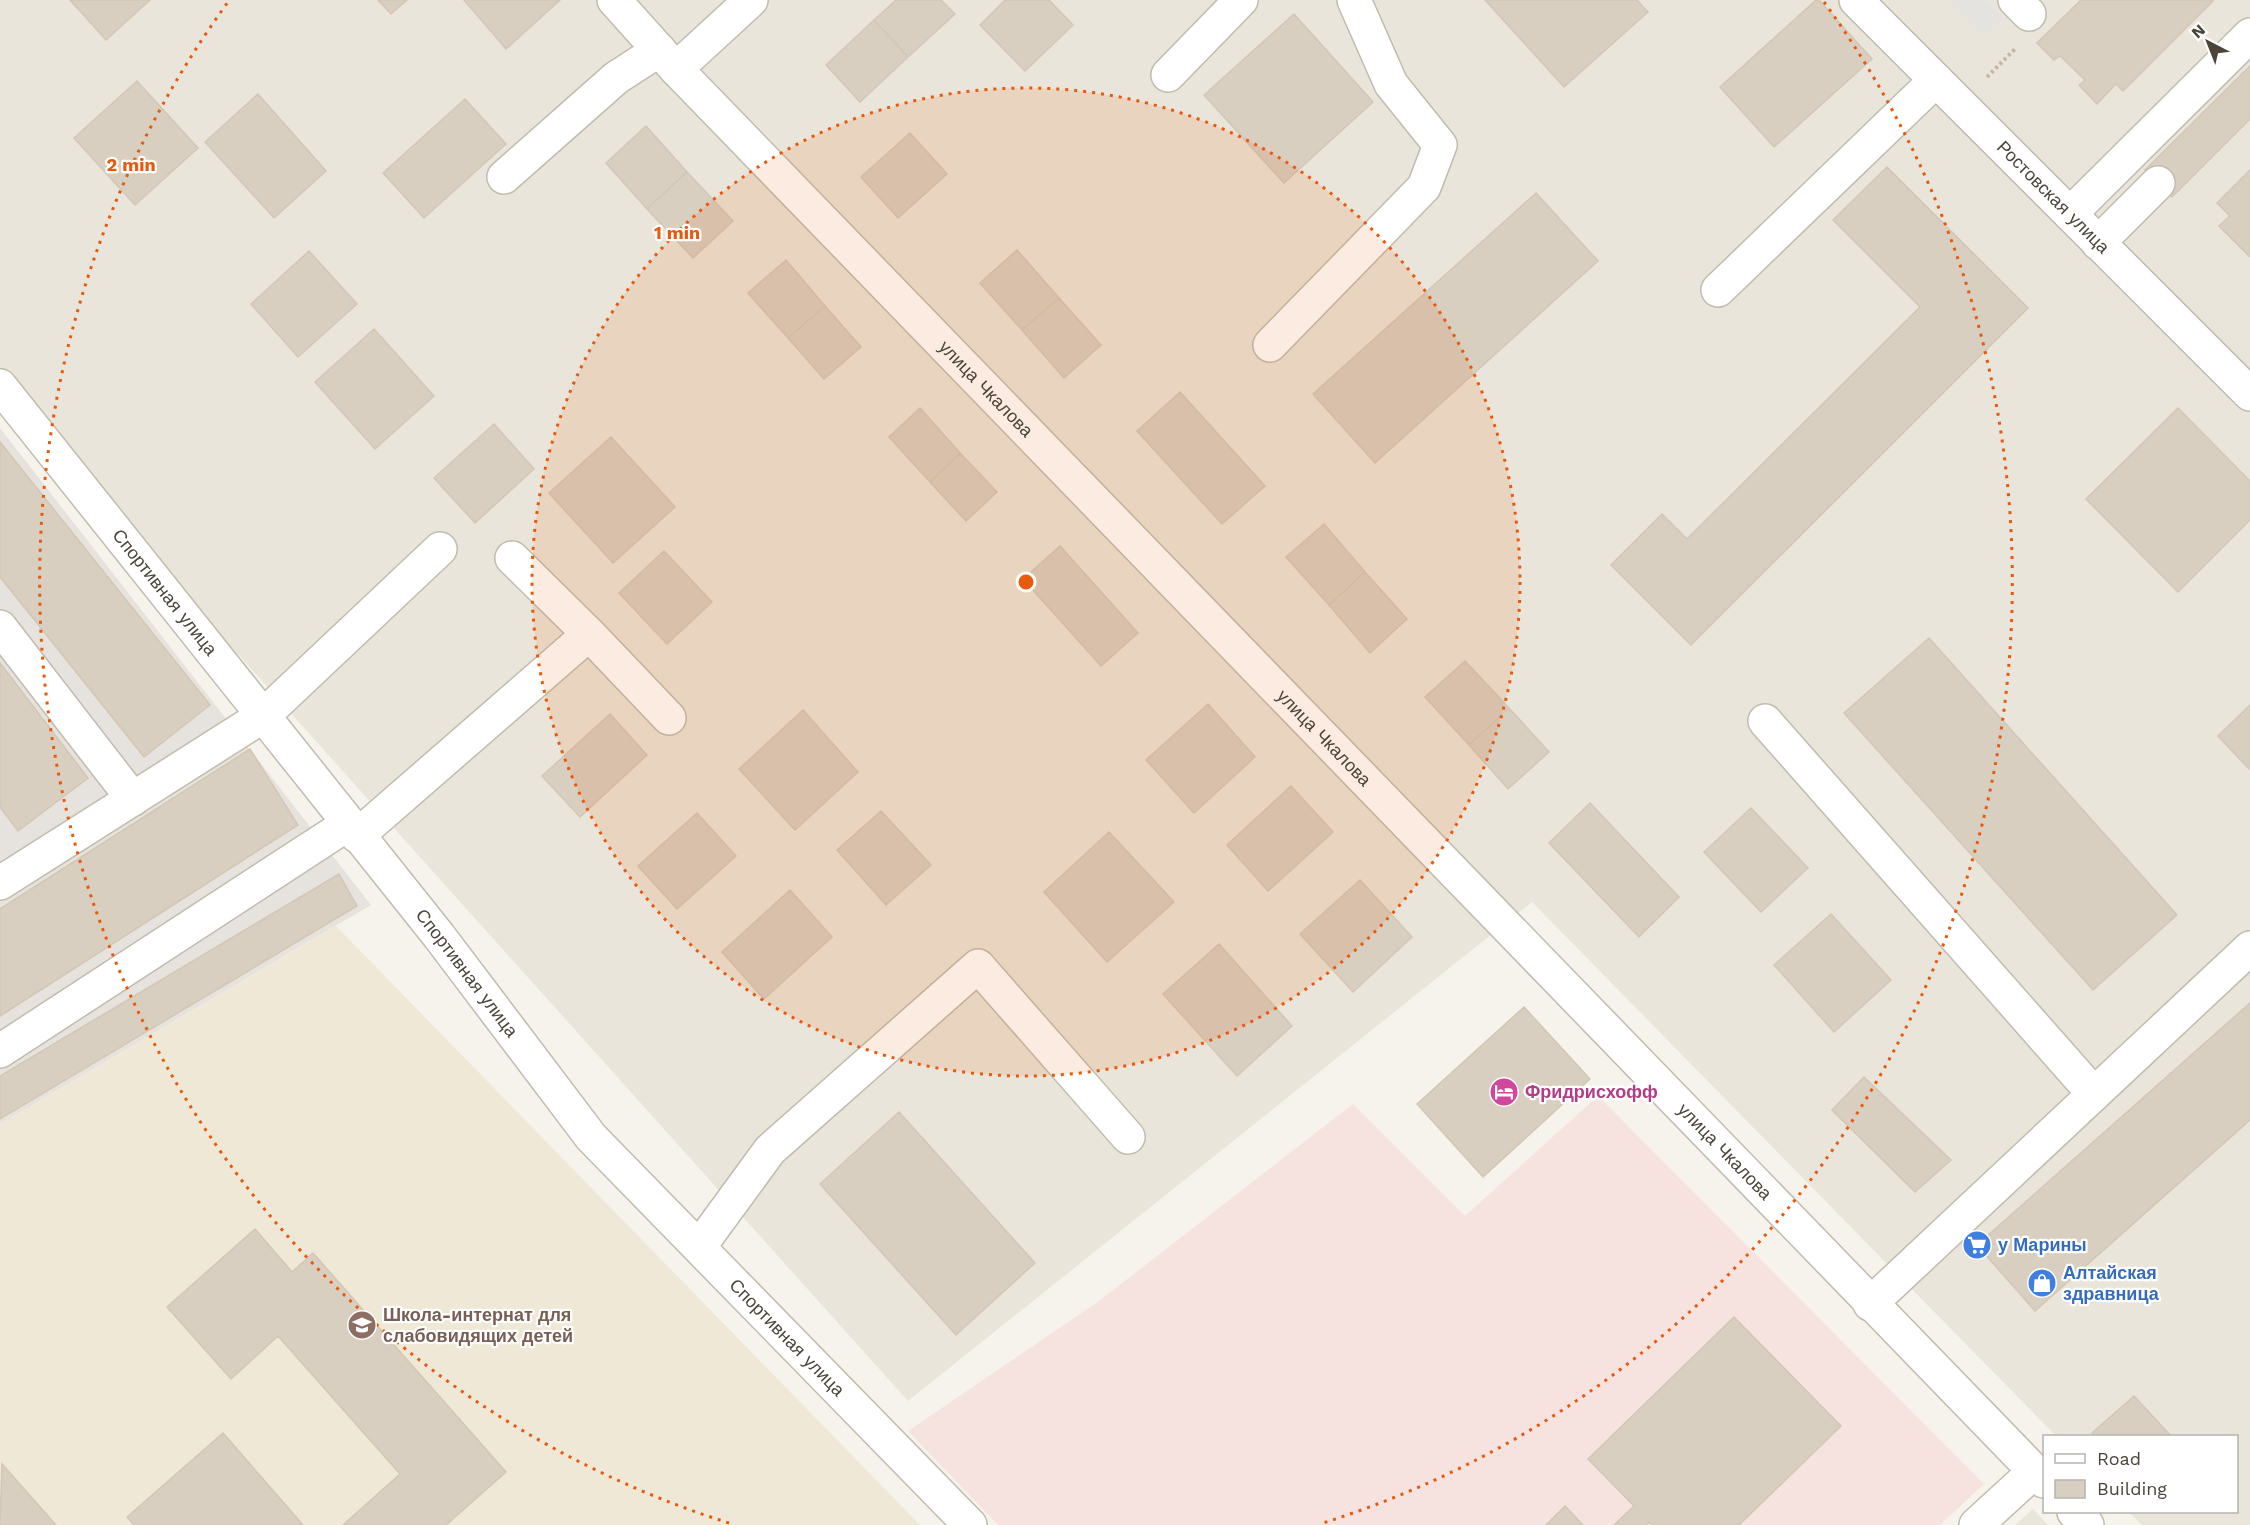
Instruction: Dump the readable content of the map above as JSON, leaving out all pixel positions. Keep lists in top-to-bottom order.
{
  "streets": {
    "street": ["Ростовская улица", "улица Чкалова", "Спортивная улица"]
  },
  "places": {
    "hotel": ["Фридрисхофф"],
    "supermarket": ["у Марины"],
    "shop": ["Алтайская здравница"],
    "school or university": ["Школа-интернат для слабовидящих детей"]
  },
  "legend": ["Road", "Building"],
  "north": "top left",
  "rings": ["2 min", "1 min"]
}
